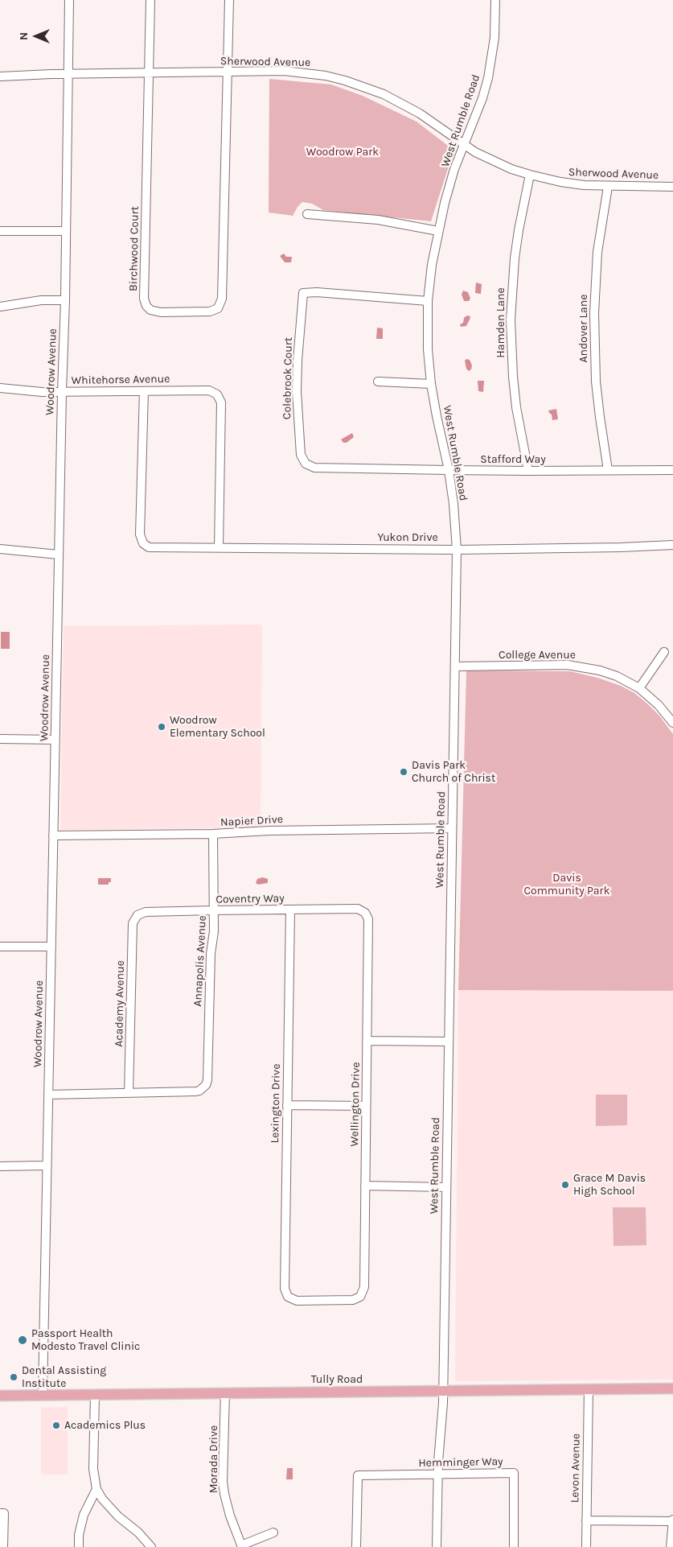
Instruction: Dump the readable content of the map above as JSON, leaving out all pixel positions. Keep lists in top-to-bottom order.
{
  "streets": {
    "main road": ["Tully Road"],
    "street": [
      "Sherwood Avenue",
      "West Rumble Road",
      "Birchwood Court",
      "Hamden Lane",
      "Andover Lane",
      "Woodrow Avenue",
      "Colebrook Court",
      "Whitehorse Avenue",
      "Stafford Way",
      "Yukon Drive",
      "College Avenue",
      "Napier Drive",
      "Coventry Way",
      "Annapolis Avenue",
      "Academy Avenue",
      "Lexington Drive",
      "Wellington Drive",
      "Morada Drive",
      "Hemminger Way",
      "Levon Avenue"
    ]
  },
  "crossings": [
    ["Sherwood Avenue", "West Rumble Road"],
    ["Sherwood Avenue", "Birchwood Court"],
    ["Sherwood Avenue", "Hamden Lane"],
    ["Sherwood Avenue", "Andover Lane"],
    ["Sherwood Avenue", "Woodrow Avenue"],
    ["West Rumble Road", "Colebrook Court"],
    ["West Rumble Road", "Stafford Way"],
    ["West Rumble Road", "Yukon Drive"],
    ["West Rumble Road", "College Avenue"],
    ["West Rumble Road", "Napier Drive"],
    ["West Rumble Road", "Tully Road"],
    ["West Rumble Road", "Hemminger Way"],
    ["Hamden Lane", "Stafford Way"],
    ["Andover Lane", "Stafford Way"],
    ["Woodrow Avenue", "Whitehorse Avenue"],
    ["Woodrow Avenue", "Napier Drive"],
    ["Woodrow Avenue", "Tully Road"],
    ["Colebrook Court", "Stafford Way"],
    ["Whitehorse Avenue", "Yukon Drive"],
    ["Napier Drive", "Annapolis Avenue"],
    ["Coventry Way", "Annapolis Avenue"],
    ["Coventry Way", "Academy Avenue"],
    ["Coventry Way", "Lexington Drive"],
    ["Coventry Way", "Wellington Drive"],
    ["Annapolis Avenue", "Academy Avenue"],
    ["Lexington Drive", "Wellington Drive"],
    ["Tully Road", "Morada Drive"],
    ["Tully Road", "Levon Avenue"]
  ],
  "parks": ["Woodrow Park", "Davis Community Park"],
  "places": [
    "Woodrow Elementary School",
    "Davis Park Church of Christ",
    "Grace M Davis High School",
    "Passport Health Modesto Travel Clinic",
    "Dental Assisting Institute",
    "Academics Plus"
  ],
  "north": "left"
}
